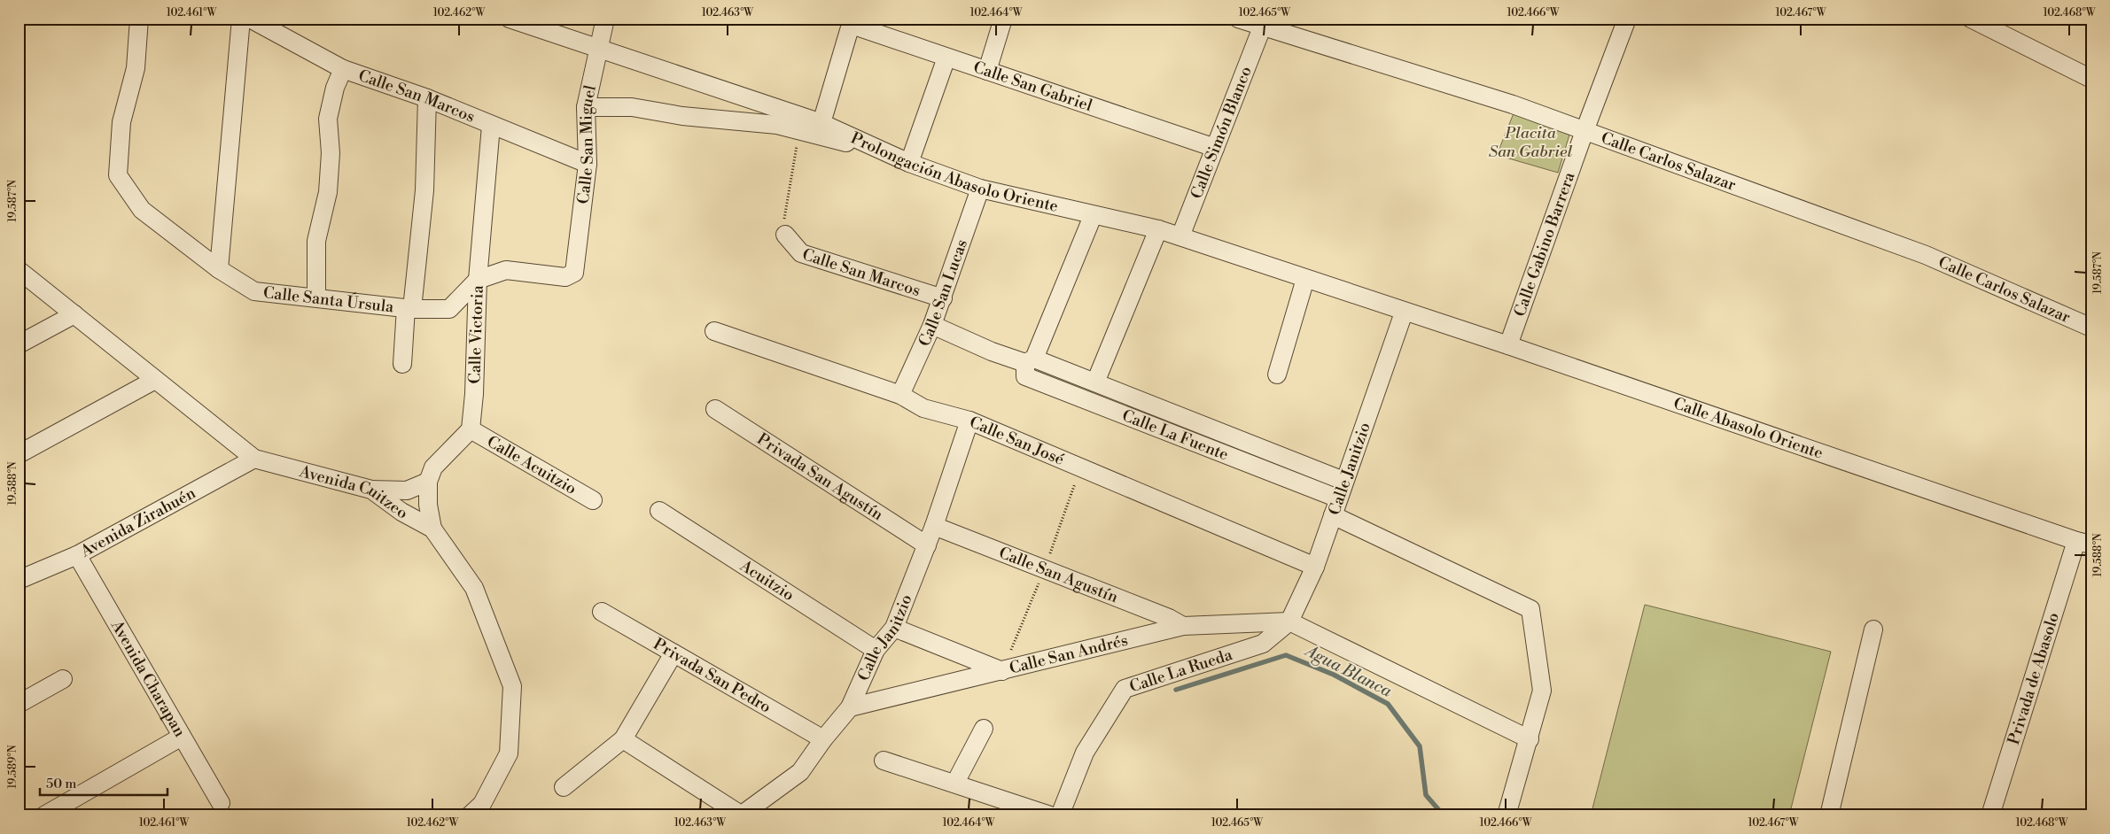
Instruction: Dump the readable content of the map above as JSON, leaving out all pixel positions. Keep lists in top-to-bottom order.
{
  "streets": {
    "street": [
      "Calle San Gabriel",
      "Calle San Marcos",
      "Calle Simón Blanco",
      "Calle San Miguel",
      "Calle Carlos Salazar",
      "Prolongación Abasolo Oriente",
      "Calle Gabino Barrera",
      "Calle San Lucas",
      "Calle Santa Úrsula",
      "Calle Victoria",
      "Calle Abasolo Oriente",
      "Calle La Fuente",
      "Calle San José",
      "Calle Acuitzio",
      "Calle Janitzio",
      "Privada San Agustín",
      "Avenida Cuitzeo",
      "Avenida Zirahuén",
      "Calle San Agustín",
      "Acuitzio",
      "Calle San Andrés",
      "Calle La Rueda",
      "Privada San Pedro",
      "Privada de Abasolo",
      "Avenida Charapan"
    ]
  },
  "crossings": [
    ["Calle San Gabriel", "Calle Simón Blanco"],
    ["Calle San Marcos", "Calle San Miguel"],
    ["Calle San Marcos", "Calle San Lucas"],
    ["Calle San Marcos", "Calle Victoria"],
    ["Calle Simón Blanco", "Calle Carlos Salazar"],
    ["Calle Simón Blanco", "Prolongación Abasolo Oriente"],
    ["Calle San Miguel", "Prolongación Abasolo Oriente"],
    ["Calle San Miguel", "Calle Santa Úrsula"],
    ["Calle San Miguel", "Calle Victoria"],
    ["Calle Carlos Salazar", "Calle Gabino Barrera"],
    ["Prolongación Abasolo Oriente", "Calle San Lucas"],
    ["Prolongación Abasolo Oriente", "Calle Abasolo Oriente"],
    ["Prolongación Abasolo Oriente", "Calle Janitzio"],
    ["Calle Gabino Barrera", "Calle Abasolo Oriente"],
    ["Calle San Lucas", "Calle La Fuente"],
    ["Calle San Lucas", "Calle San José"],
    ["Calle Santa Úrsula", "Calle Victoria"],
    ["Calle Victoria", "Calle Acuitzio"],
    ["Calle Abasolo Oriente", "Calle Janitzio"],
    ["Calle Abasolo Oriente", "Privada de Abasolo"],
    ["Calle La Fuente", "Calle Janitzio"],
    ["Calle San José", "Calle Janitzio"],
    ["Calle Janitzio", "Privada San Agustín"],
    ["Calle Janitzio", "Calle San Agustín"],
    ["Calle Janitzio", "Acuitzio"],
    ["Calle Janitzio", "Calle San Andrés"],
    ["Calle Janitzio", "Calle La Rueda"],
    ["Calle Janitzio", "Privada San Pedro"],
    ["Avenida Cuitzeo", "Avenida Zirahuén"],
    ["Avenida Zirahuén", "Avenida Charapan"],
    ["Calle San Agustín", "Calle San Andrés"],
    ["Calle San Andrés", "Calle La Rueda"]
  ],
  "water": ["Agua Blanca"],
  "parks": ["Placita San Gabriel"],
  "scale_bar": "50 m",
  "coordinates": [
    "102.461°W",
    "102.462°W",
    "102.463°W",
    "102.464°W",
    "102.465°W",
    "102.466°W",
    "102.467°W",
    "102.468°W",
    "19.587°N",
    "19.588°N",
    "19.589°N"
  ]
}
